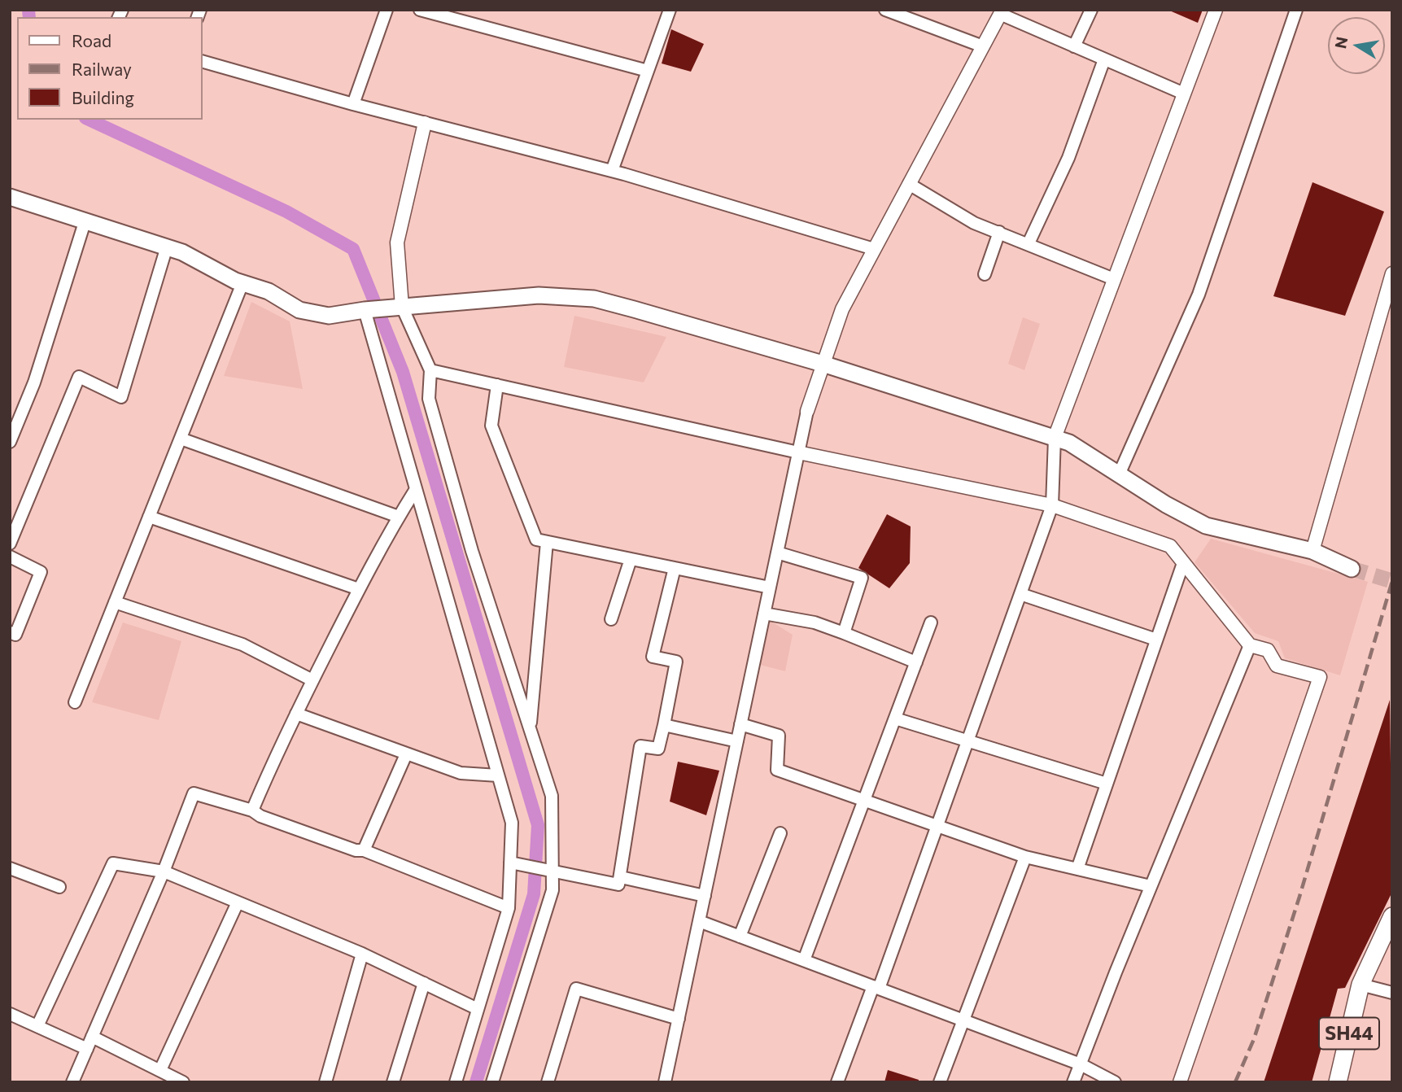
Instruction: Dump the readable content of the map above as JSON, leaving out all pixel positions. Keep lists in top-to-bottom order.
{
  "streets": {
    "main road": ["SH44"]
  },
  "legend": ["Road", "Railway", "Building"],
  "north": "left"
}
